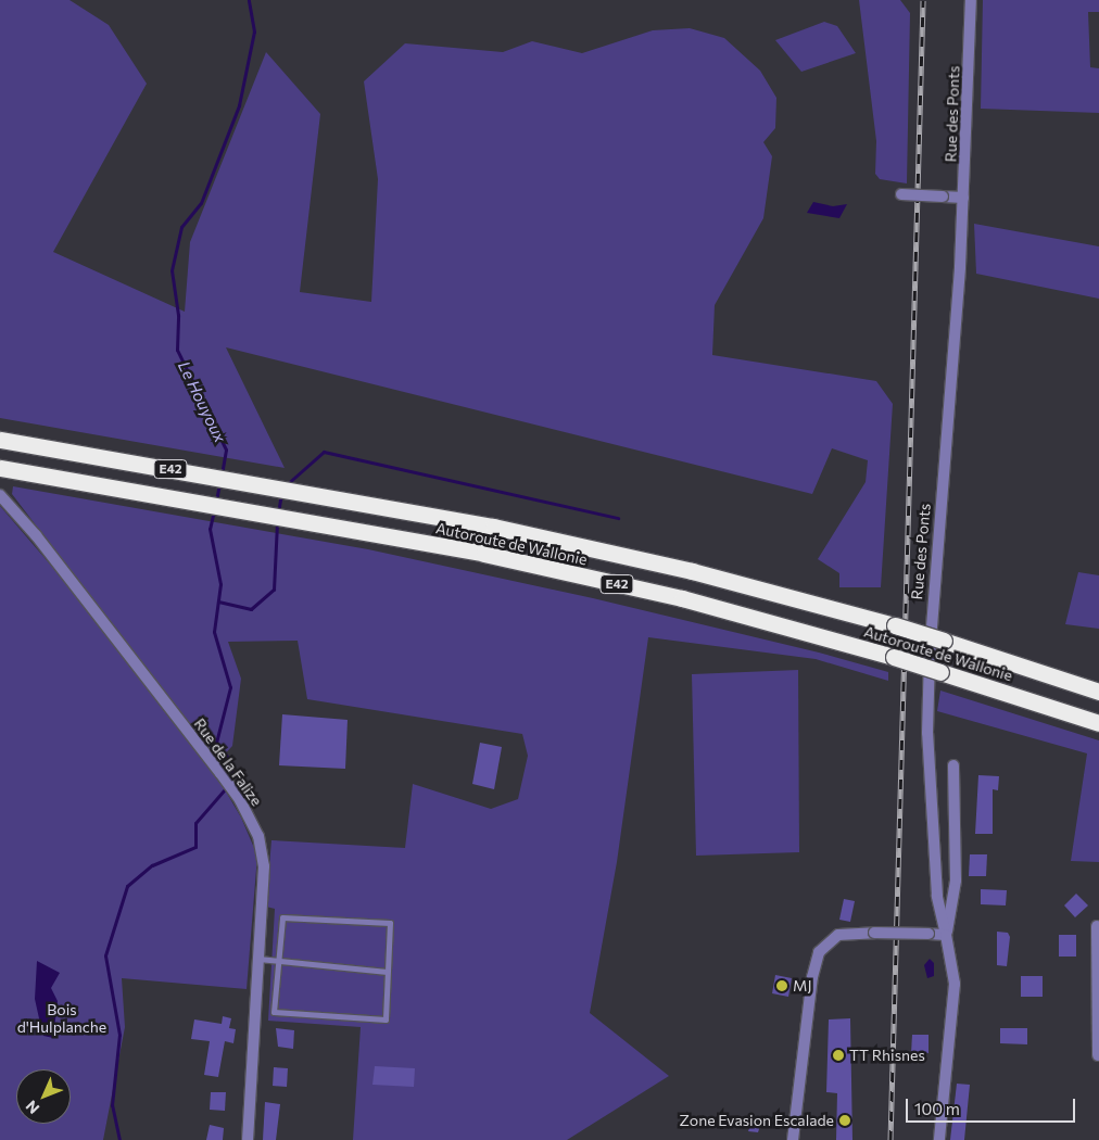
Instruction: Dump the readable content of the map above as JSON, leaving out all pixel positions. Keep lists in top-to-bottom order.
{
  "streets": {
    "highway": ["E42", "Autoroute de Wallonie"],
    "street": ["Rue des Ponts", "Rue de la Falize"]
  },
  "water": ["Le Houyoux"],
  "parks": ["Bois d'Hulplanche"],
  "places": ["MJ", "TT Rhisnes", "Zone Evasion Escalade"],
  "scale_bar": "100 m",
  "north": "bottom left"
}
